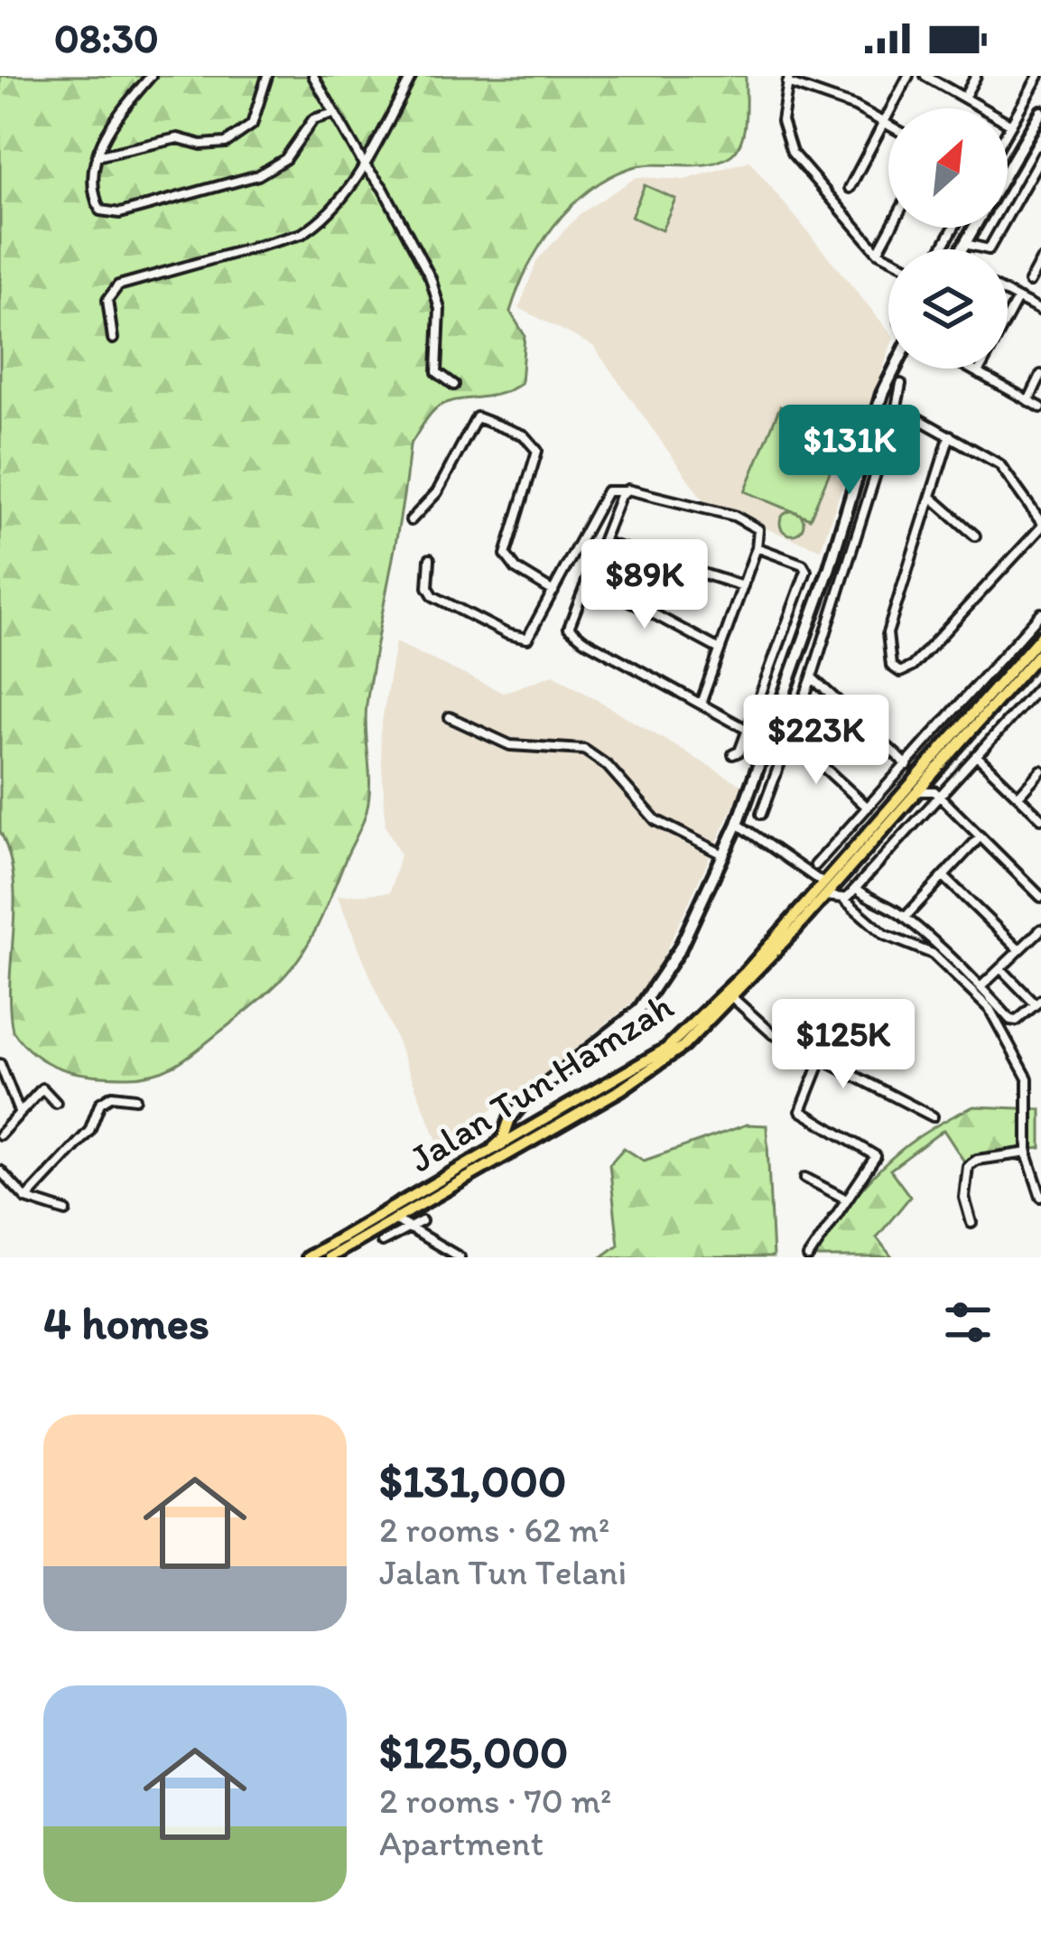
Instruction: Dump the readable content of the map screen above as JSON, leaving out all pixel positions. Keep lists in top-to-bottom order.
{
  "streets": {
    "main road": ["Jalan Tun Hamzah"]
  },
  "north": "top right",
  "page": {
    "status": "08:30",
    "price": [
      "$131K",
      "$89K",
      "$223K",
      "$125K"
    ],
    "heading": "4 homes",
    "list": [
      {
        "name": "$131,000",
        "note": "2 rooms · 62 m² · Jalan Tun Telani"
      },
      {
        "name": "$125,000",
        "note": "2 rooms · 70 m² · Apartment"
      }
    ]
  }
}
